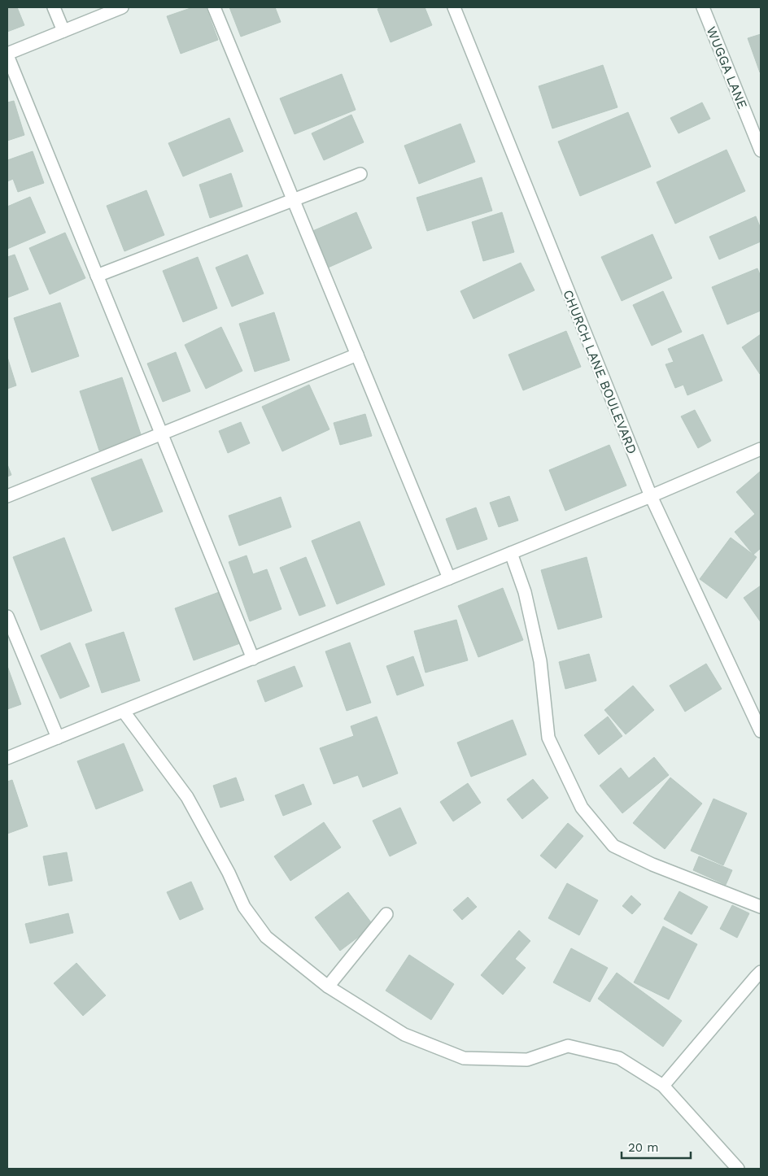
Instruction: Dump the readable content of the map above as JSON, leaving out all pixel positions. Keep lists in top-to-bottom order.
{
  "streets": {
    "street": ["WUGGA LANE", "CHURCH LANE BOULEVARD"]
  },
  "scale_bar": "20 m"
}
